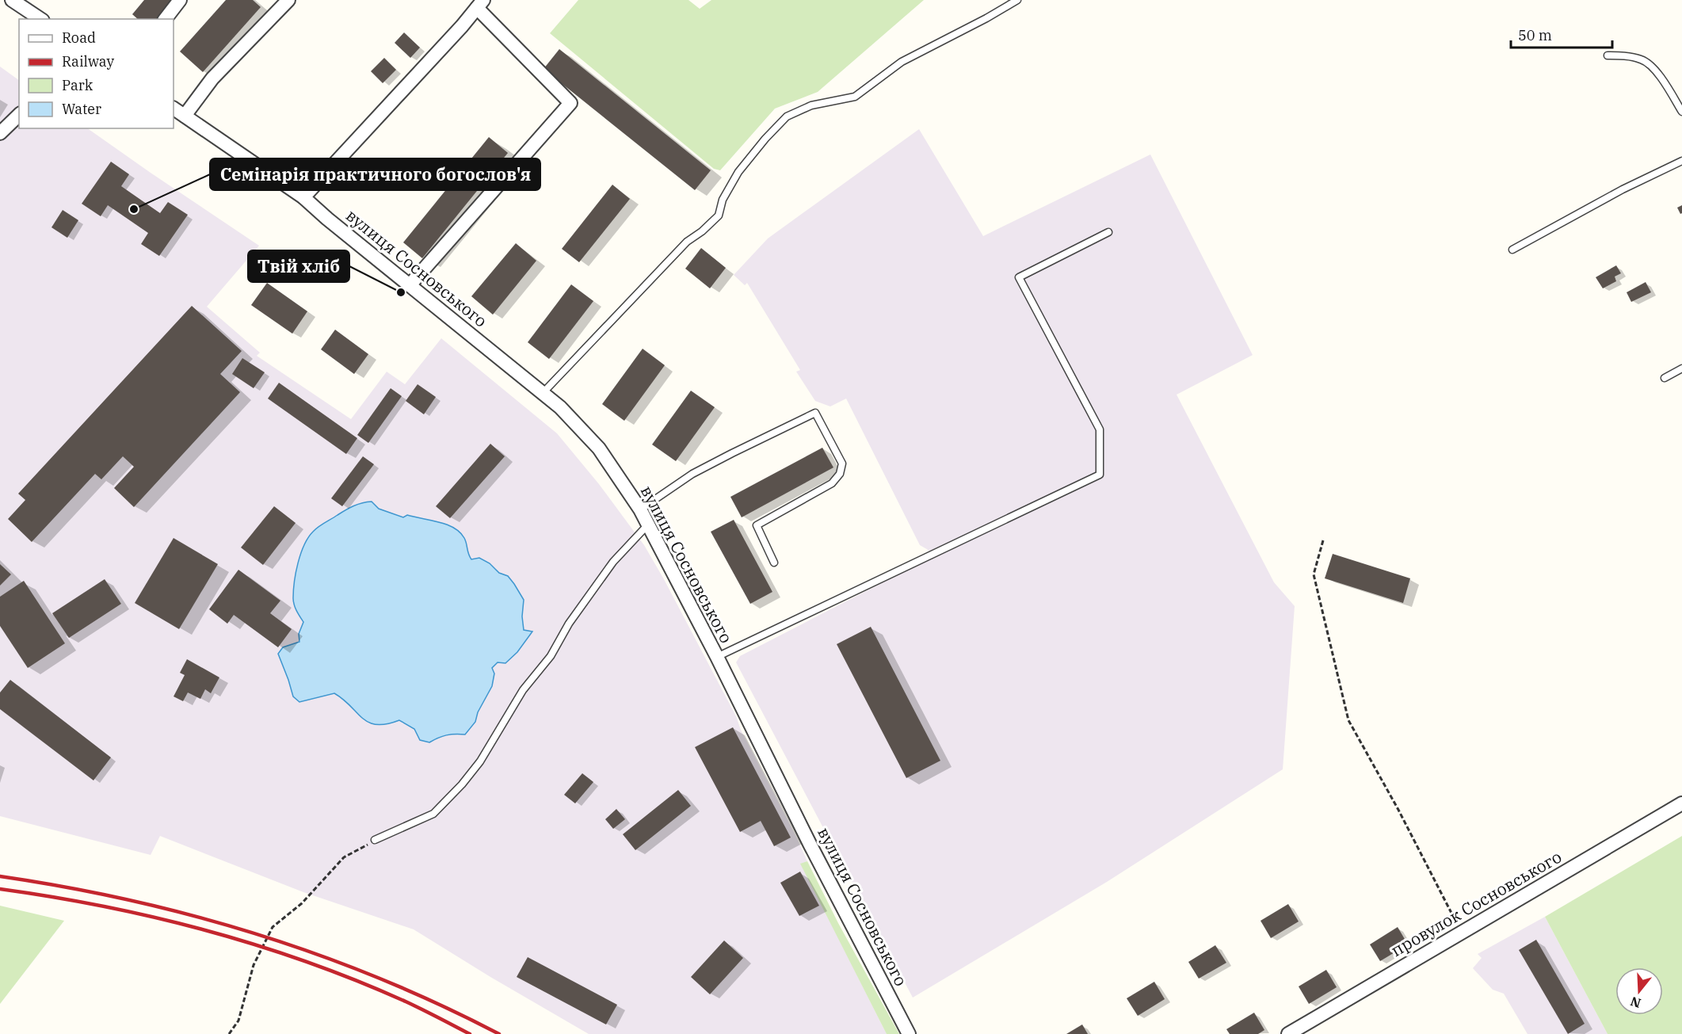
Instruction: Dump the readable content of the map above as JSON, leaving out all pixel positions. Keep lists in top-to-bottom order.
{
  "streets": {
    "street": ["вулиця Сосновського", "провулок Сосновського"]
  },
  "places": ["Семінарія практичного богослов'я", "Твій хліб"],
  "legend": [
    "Road",
    "Railway",
    "Park",
    "Water"
  ],
  "scale_bar": "50 m",
  "north": "bottom"
}
